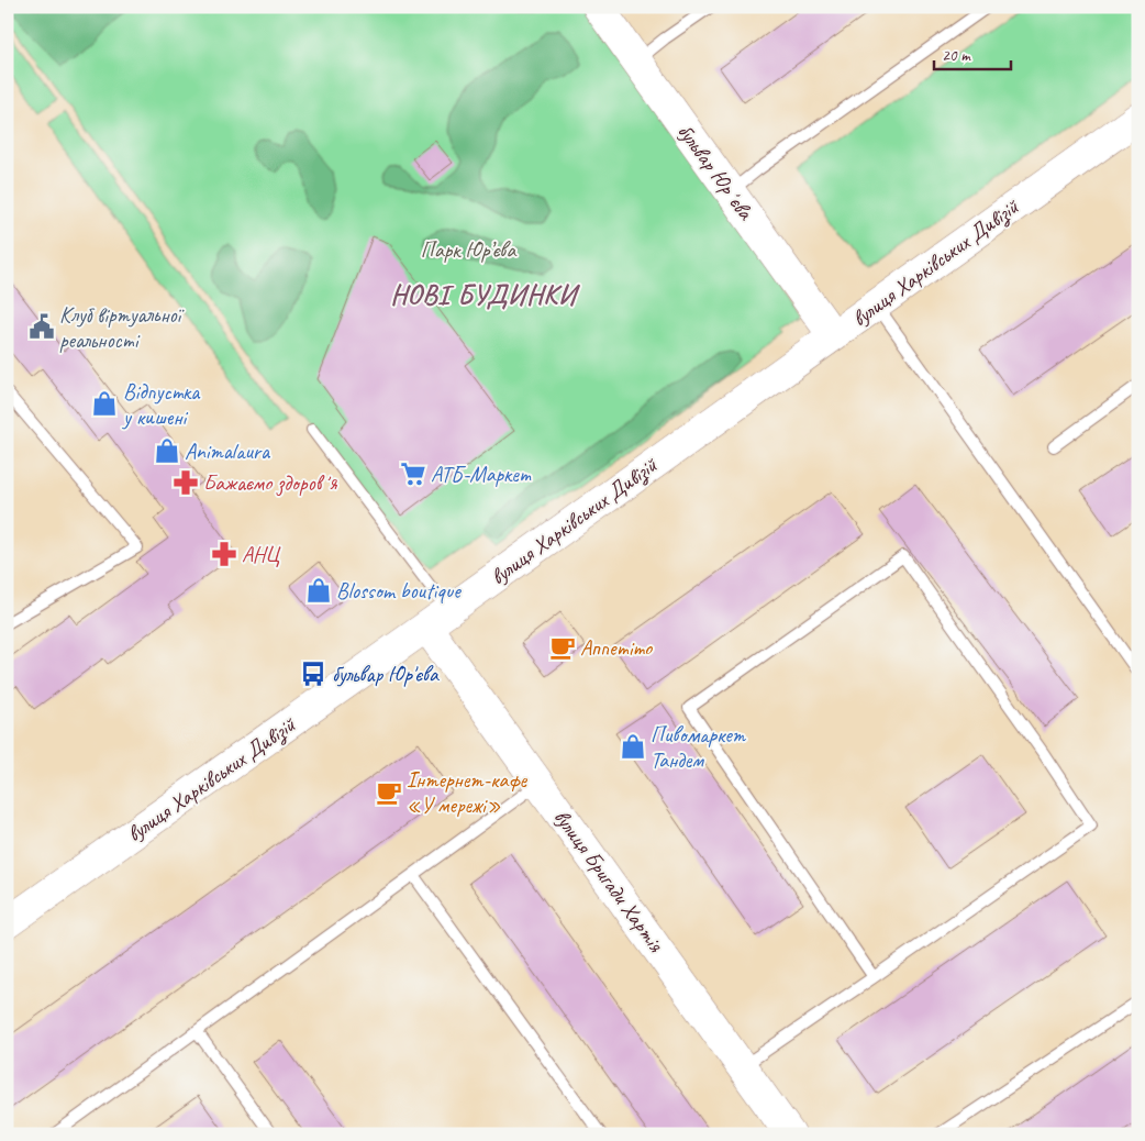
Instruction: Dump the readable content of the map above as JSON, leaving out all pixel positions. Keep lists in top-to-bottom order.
{
  "streets": {
    "street": ["бульвар Юрʼєва", "вулиця Харківських Дивізій", "вулиця Бригади Хартія"]
  },
  "crossings": [
    ["бульвар Юрʼєва", "вулиця Харківських Дивізій"],
    ["вулиця Харківських Дивізій", "вулиця Бригади Хартія"]
  ],
  "districts": ["НОВІ БУДИНКИ"],
  "parks": ["Парк Юр’єва"],
  "places": {
    "public building": ["Клуб віртуальної реальності"],
    "shop": [
      "Відпустка у кишені",
      "Animalaura",
      "Blossom boutique",
      "Пивомаркет Тандем"
    ],
    "supermarket": ["АТБ-Маркет"],
    "pharmacy": ["Бажаємо здоровʼя", "АНЦ"],
    "cafe": ["Аппетіто", "Інтернет-кафе «У мережі»"],
    "bus stop": ["бульвар Юр'єва"]
  },
  "scale_bar": "20 m"
}
